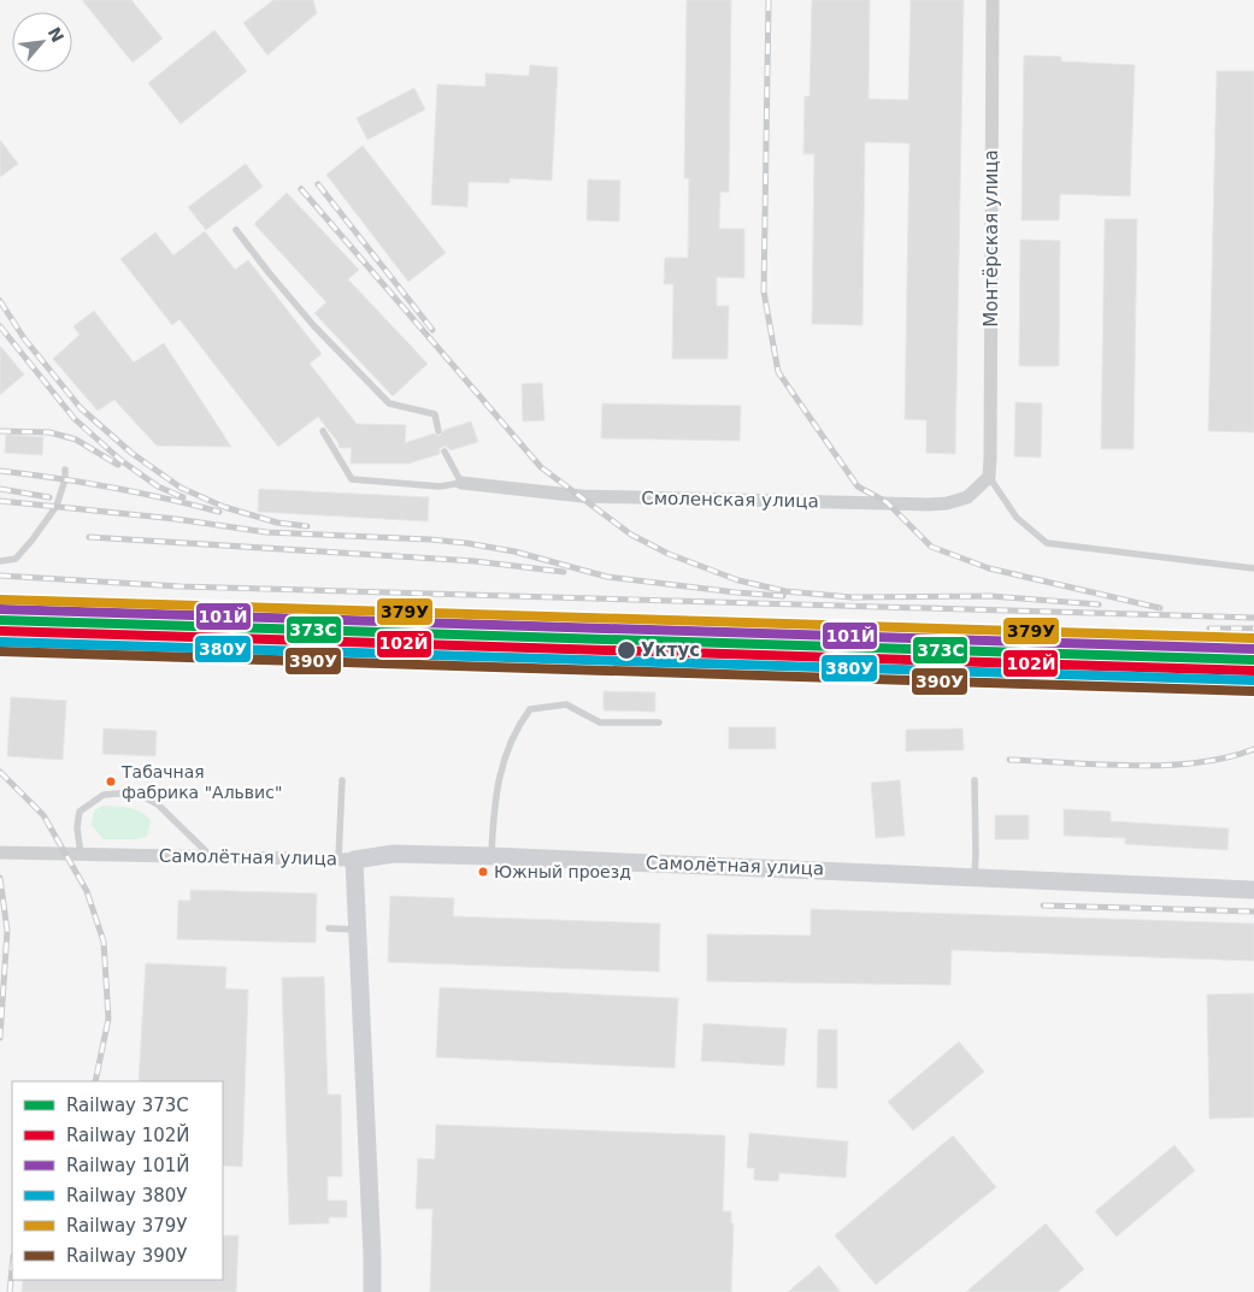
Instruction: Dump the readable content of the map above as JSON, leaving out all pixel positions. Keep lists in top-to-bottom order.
{
  "streets": {
    "main road": ["Самолётная улица"],
    "street": ["Монтёрская улица", "Смоленская улица"]
  },
  "crossings": [
    ["Монтёрская улица", "Смоленская улица"]
  ],
  "places": ["Уктус", "Табачная фабрика \"Альвис\"", "Южный проезд"],
  "lines": [
    "rail line 379У",
    "rail line 101Й",
    "rail line 373C",
    "rail line 102Й",
    "rail line 380У",
    "rail line 390У"
  ],
  "legend": [
    "Railway 373C",
    "Railway 102Й",
    "Railway 101Й",
    "Railway 380У",
    "Railway 379У",
    "Railway 390У"
  ],
  "north": "top right"
}
